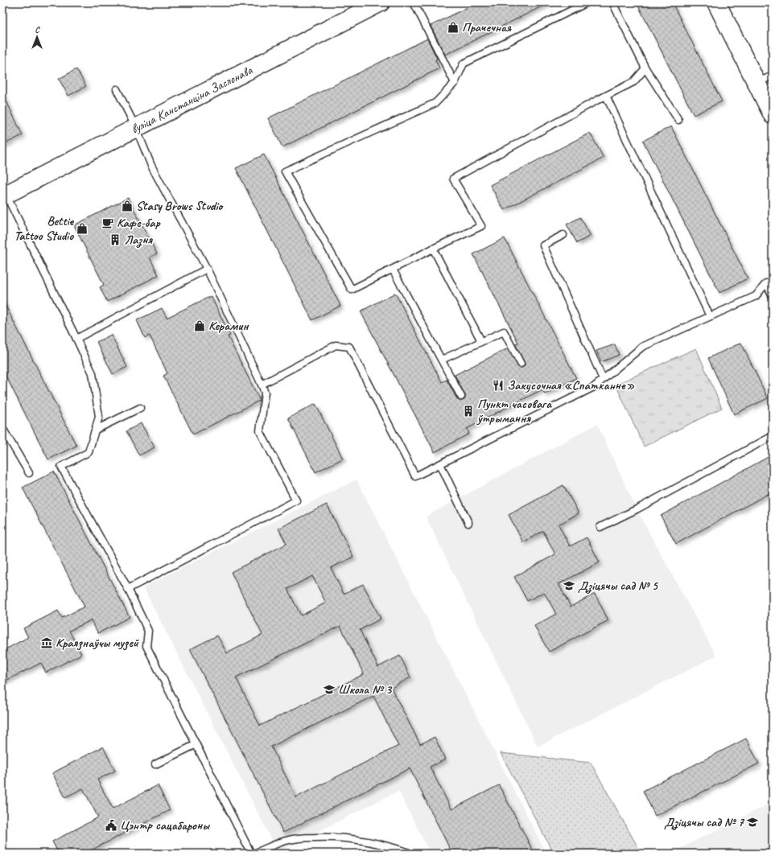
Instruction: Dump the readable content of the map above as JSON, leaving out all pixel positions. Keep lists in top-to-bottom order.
{
  "streets": {
    "main road": ["вуліца Канстанціна Заслонава"]
  },
  "places": {
    "shop": [
      "Прачечная",
      "Stasy Brows Studio",
      "Bettie Tattoo Studio",
      "Керамин"
    ],
    "cafe": ["Кафе-бар"],
    "building": ["Лазня", "Пункт часовага ўтрымання"],
    "restaurant": ["Закусочная «Спатканне»"],
    "school or university": ["Дзіцячы сад № 5", "Школа № 3", "Дзіцячы сад № 7"],
    "museum": ["Краязнаўчы музей"],
    "public building": ["Цэнтр сацабароны"]
  },
  "north": "top"
}
